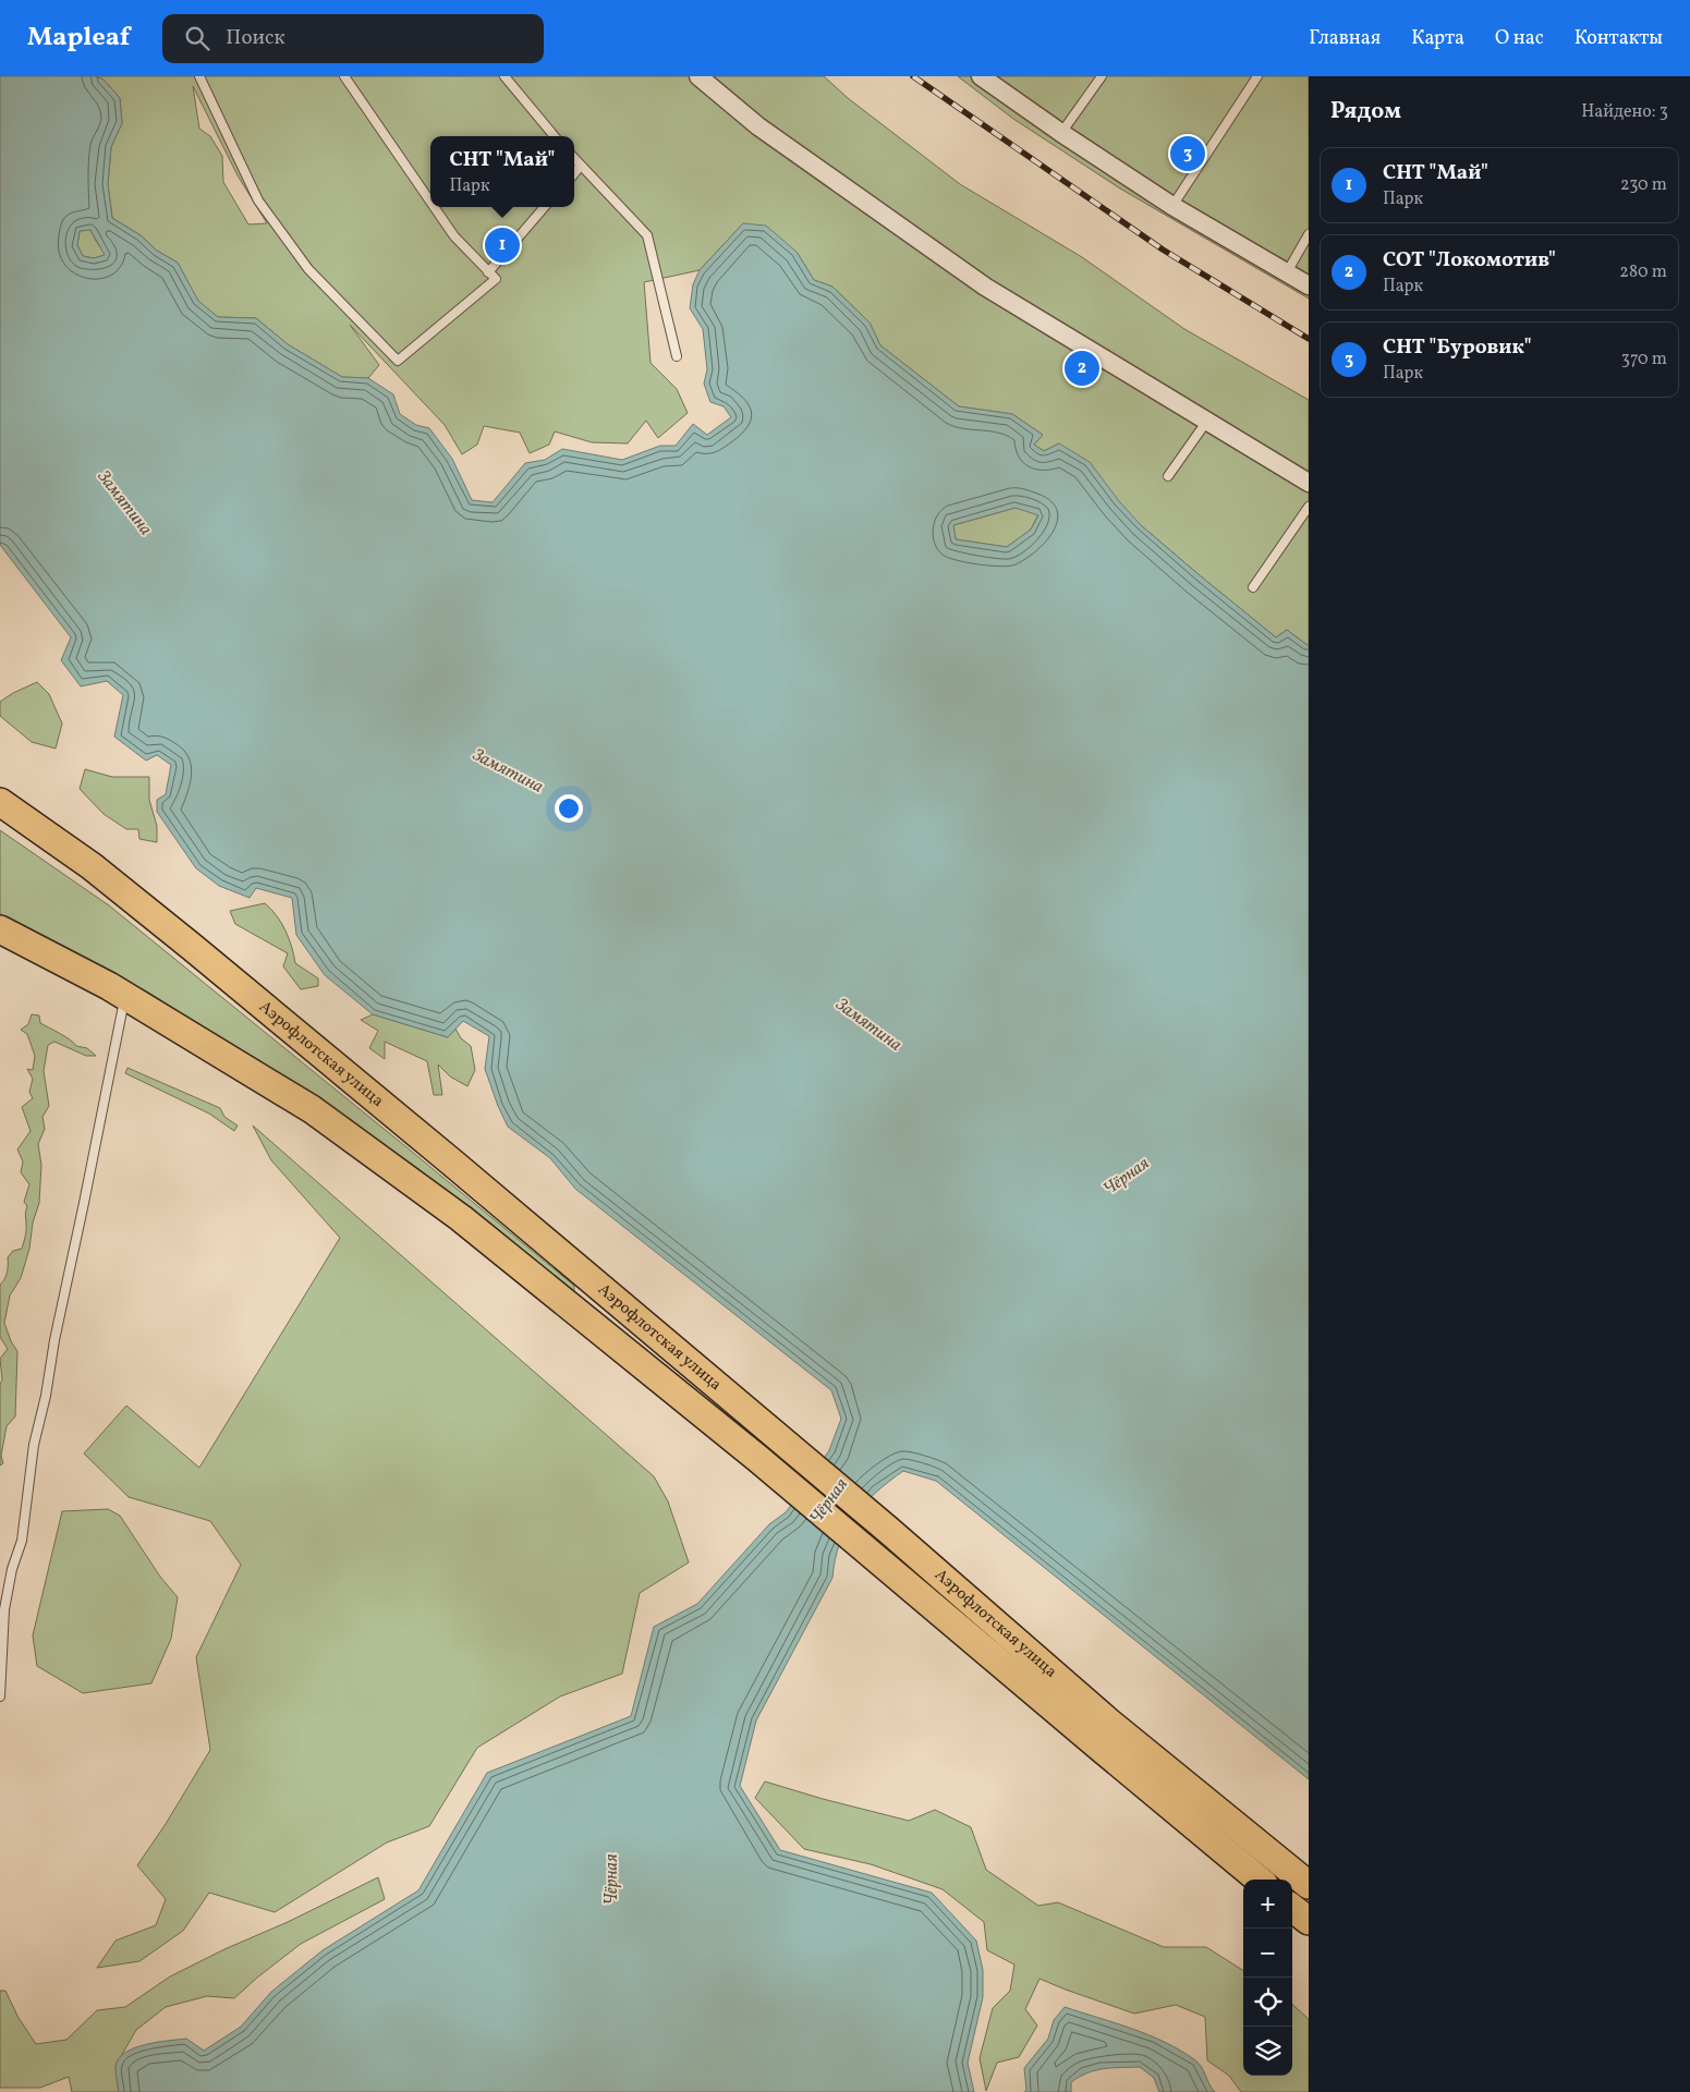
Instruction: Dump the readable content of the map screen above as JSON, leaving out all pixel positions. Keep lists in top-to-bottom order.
{
  "streets": {
    "main road": ["Аэрофлотская улица"]
  },
  "water": ["Замятина", "Чёрная"],
  "page": {
    "header": "Mapleaf",
    "search": "Поиск",
    "nav": [
      "Главная",
      "Карта",
      "О нас",
      "Контакты"
    ],
    "heading": ["Рядом", "Найдено: 3"],
    "pins": ["3", "1", "2"],
    "popup": ["СНТ \"Май\"", "Парк"],
    "list": [
      {
        "mark": "1",
        "name": "СНТ \"Май\"",
        "note": "Парк",
        "value": "230 m"
      },
      {
        "mark": "2",
        "name": "СОТ \"Локомотив\"",
        "note": "Парк",
        "value": "280 m"
      },
      {
        "mark": "3",
        "name": "СНТ \"Буровик\"",
        "note": "Парк",
        "value": "370 m"
      }
    ],
    "map_buttons": ["+", "−"]
  }
}
